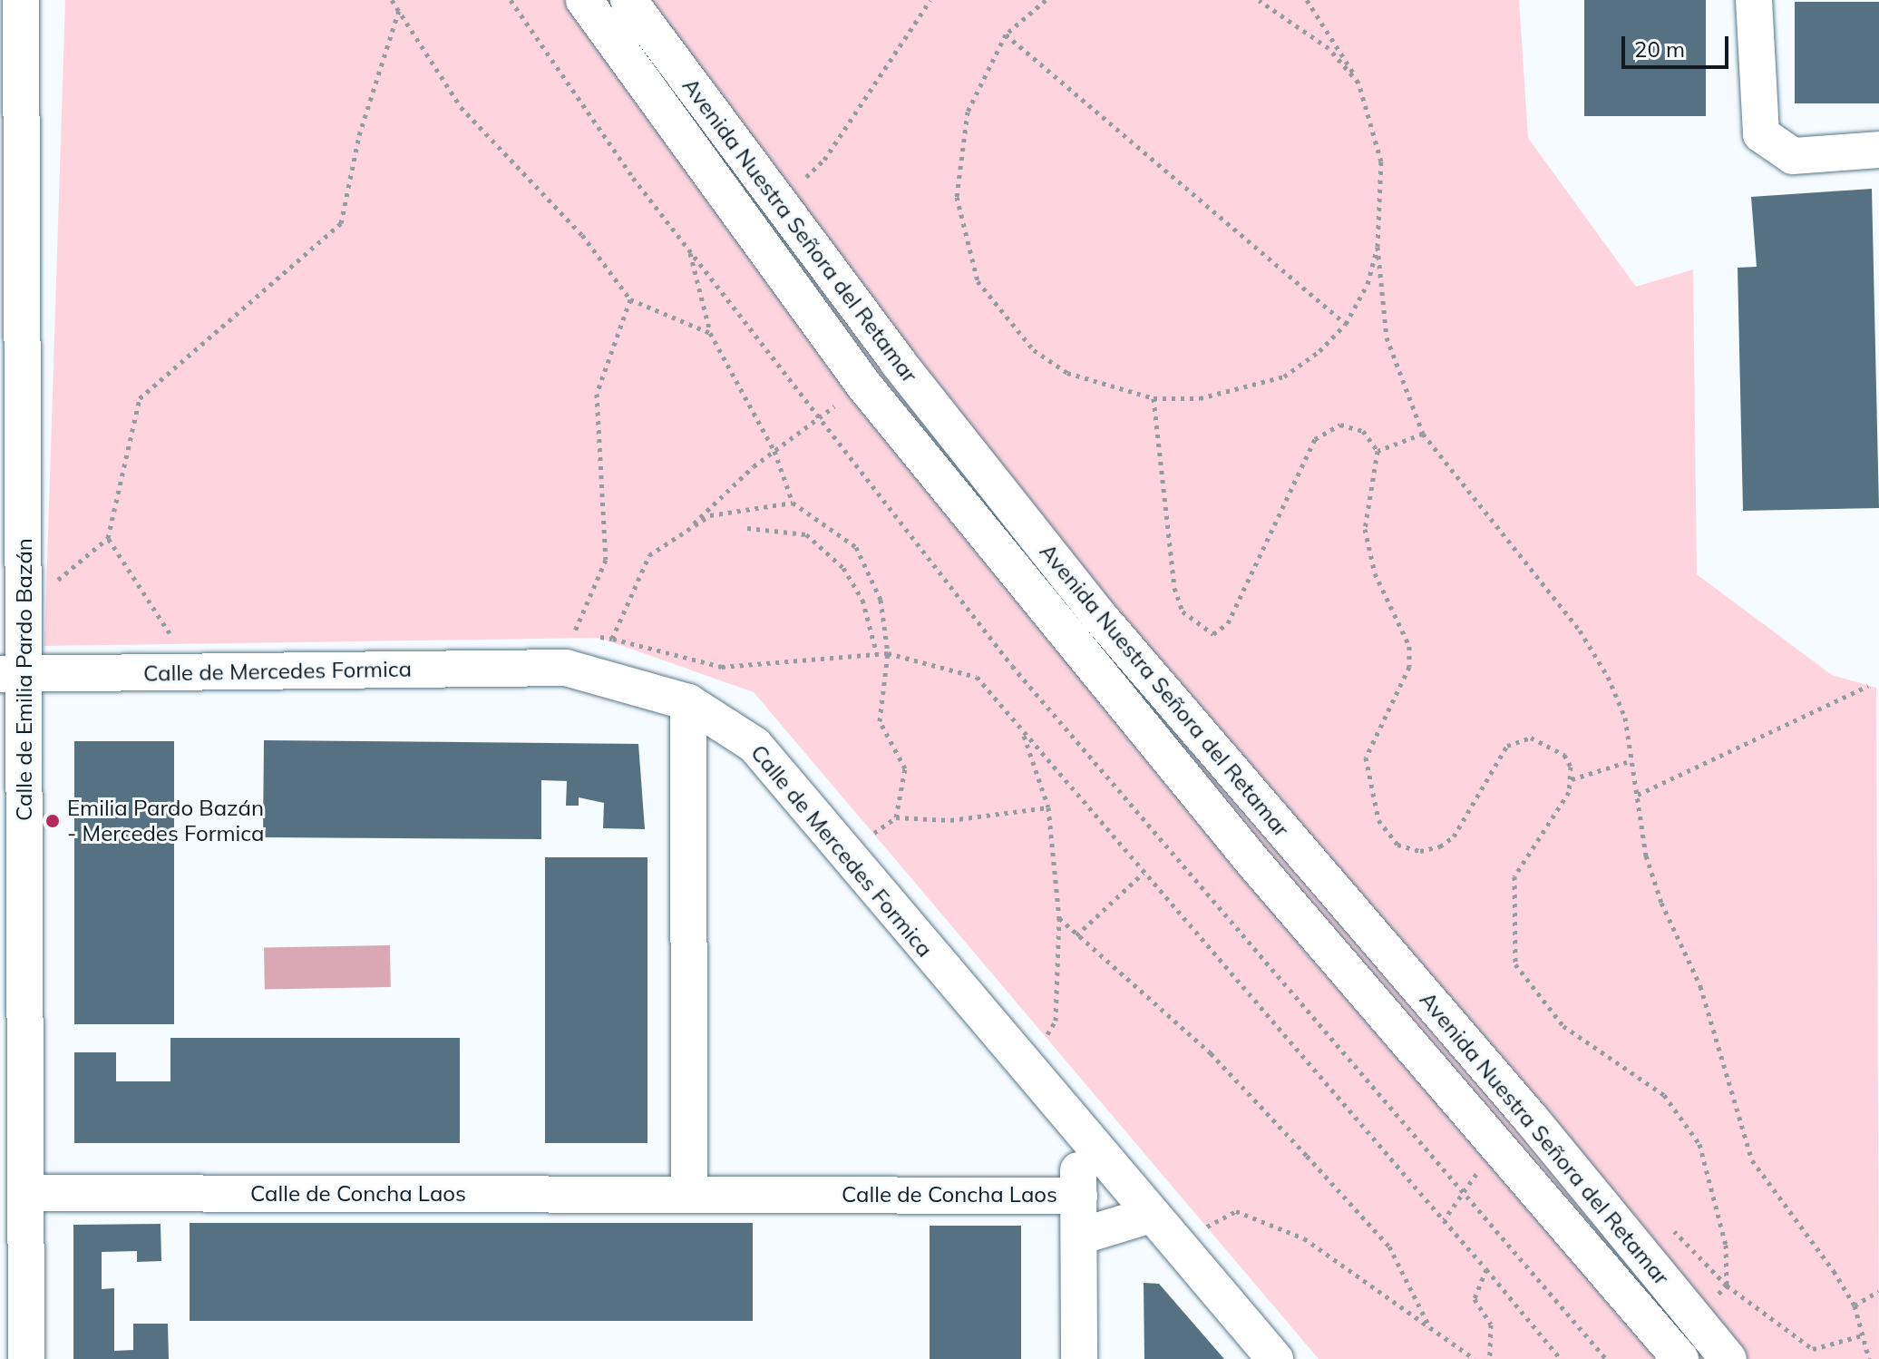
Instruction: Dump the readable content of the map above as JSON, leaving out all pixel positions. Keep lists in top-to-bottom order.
{
  "streets": {
    "street": [
      "Avenida Nuestra Señora del Retamar",
      "Calle de Mercedes Formica",
      "Calle de Emilia Pardo Bazán",
      "Calle de Concha Laos"
    ]
  },
  "crossings": [
    ["Calle de Mercedes Formica", "Calle de Emilia Pardo Bazán"],
    ["Calle de Mercedes Formica", "Calle de Concha Laos"],
    ["Calle de Emilia Pardo Bazán", "Calle de Concha Laos"]
  ],
  "places": ["Emilia Pardo Bazán - Mercedes Formica"],
  "scale_bar": "20 m"
}
